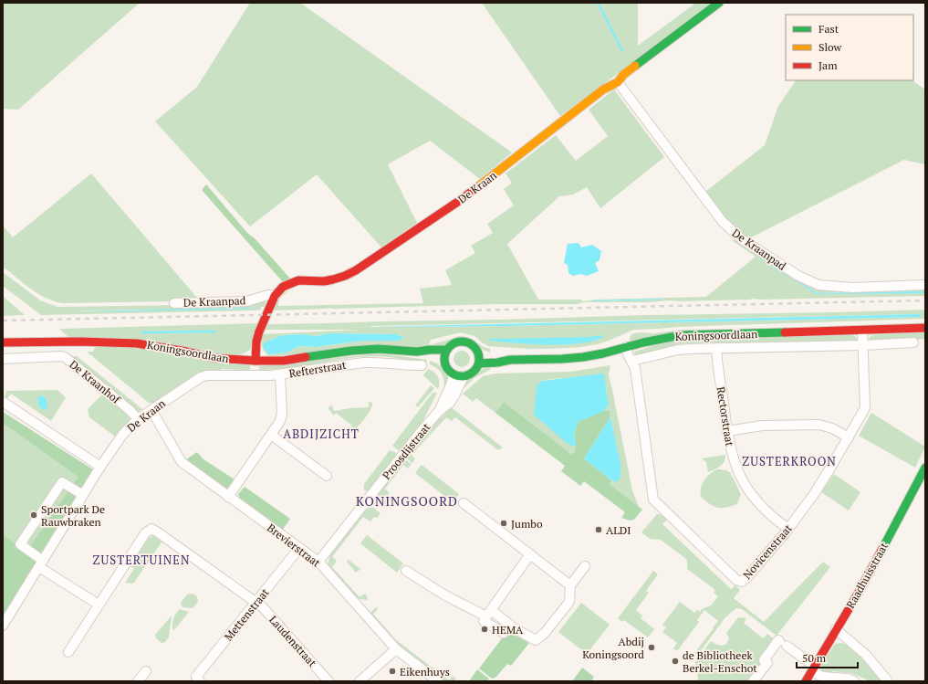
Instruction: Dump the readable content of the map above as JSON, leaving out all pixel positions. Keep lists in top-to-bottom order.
{
  "streets": {
    "street": [
      "De Kraan",
      "De Kraanpad",
      "Koningsoordlaan",
      "Refterstraat",
      "De Kraanhof",
      "Rectorstraat",
      "Proosdijstraat",
      "Brevierstraat",
      "Novicenstraat",
      "Raadhuisstraat",
      "Mettenstraat",
      "Laudenstraat"
    ]
  },
  "crossings": [
    ["De Kraan", "De Kraanpad"],
    ["De Kraan", "Koningsoordlaan"],
    ["De Kraan", "Refterstraat"],
    ["De Kraan", "De Kraanhof"],
    ["De Kraan", "Brevierstraat"],
    ["Koningsoordlaan", "Rectorstraat"],
    ["Koningsoordlaan", "Proosdijstraat"],
    ["Koningsoordlaan", "Novicenstraat"],
    ["Rectorstraat", "Novicenstraat"],
    ["Proosdijstraat", "Brevierstraat"],
    ["Brevierstraat", "Mettenstraat"],
    ["Mettenstraat", "Laudenstraat"]
  ],
  "districts": [
    "ABDIJZICHT",
    "ZUSTERKROON",
    "KONINGSOORD",
    "ZUSTERTUINEN"
  ],
  "places": [
    "Sportpark De Rauwbraken",
    "Jumbo",
    "ALDI",
    "HEMA",
    "Abdij Koningsoord",
    "de Bibliotheek Berkel-Enschot",
    "Eikenhuys"
  ],
  "legend": ["Fast", "Slow", "Jam"],
  "scale_bar": "50 m"
}
